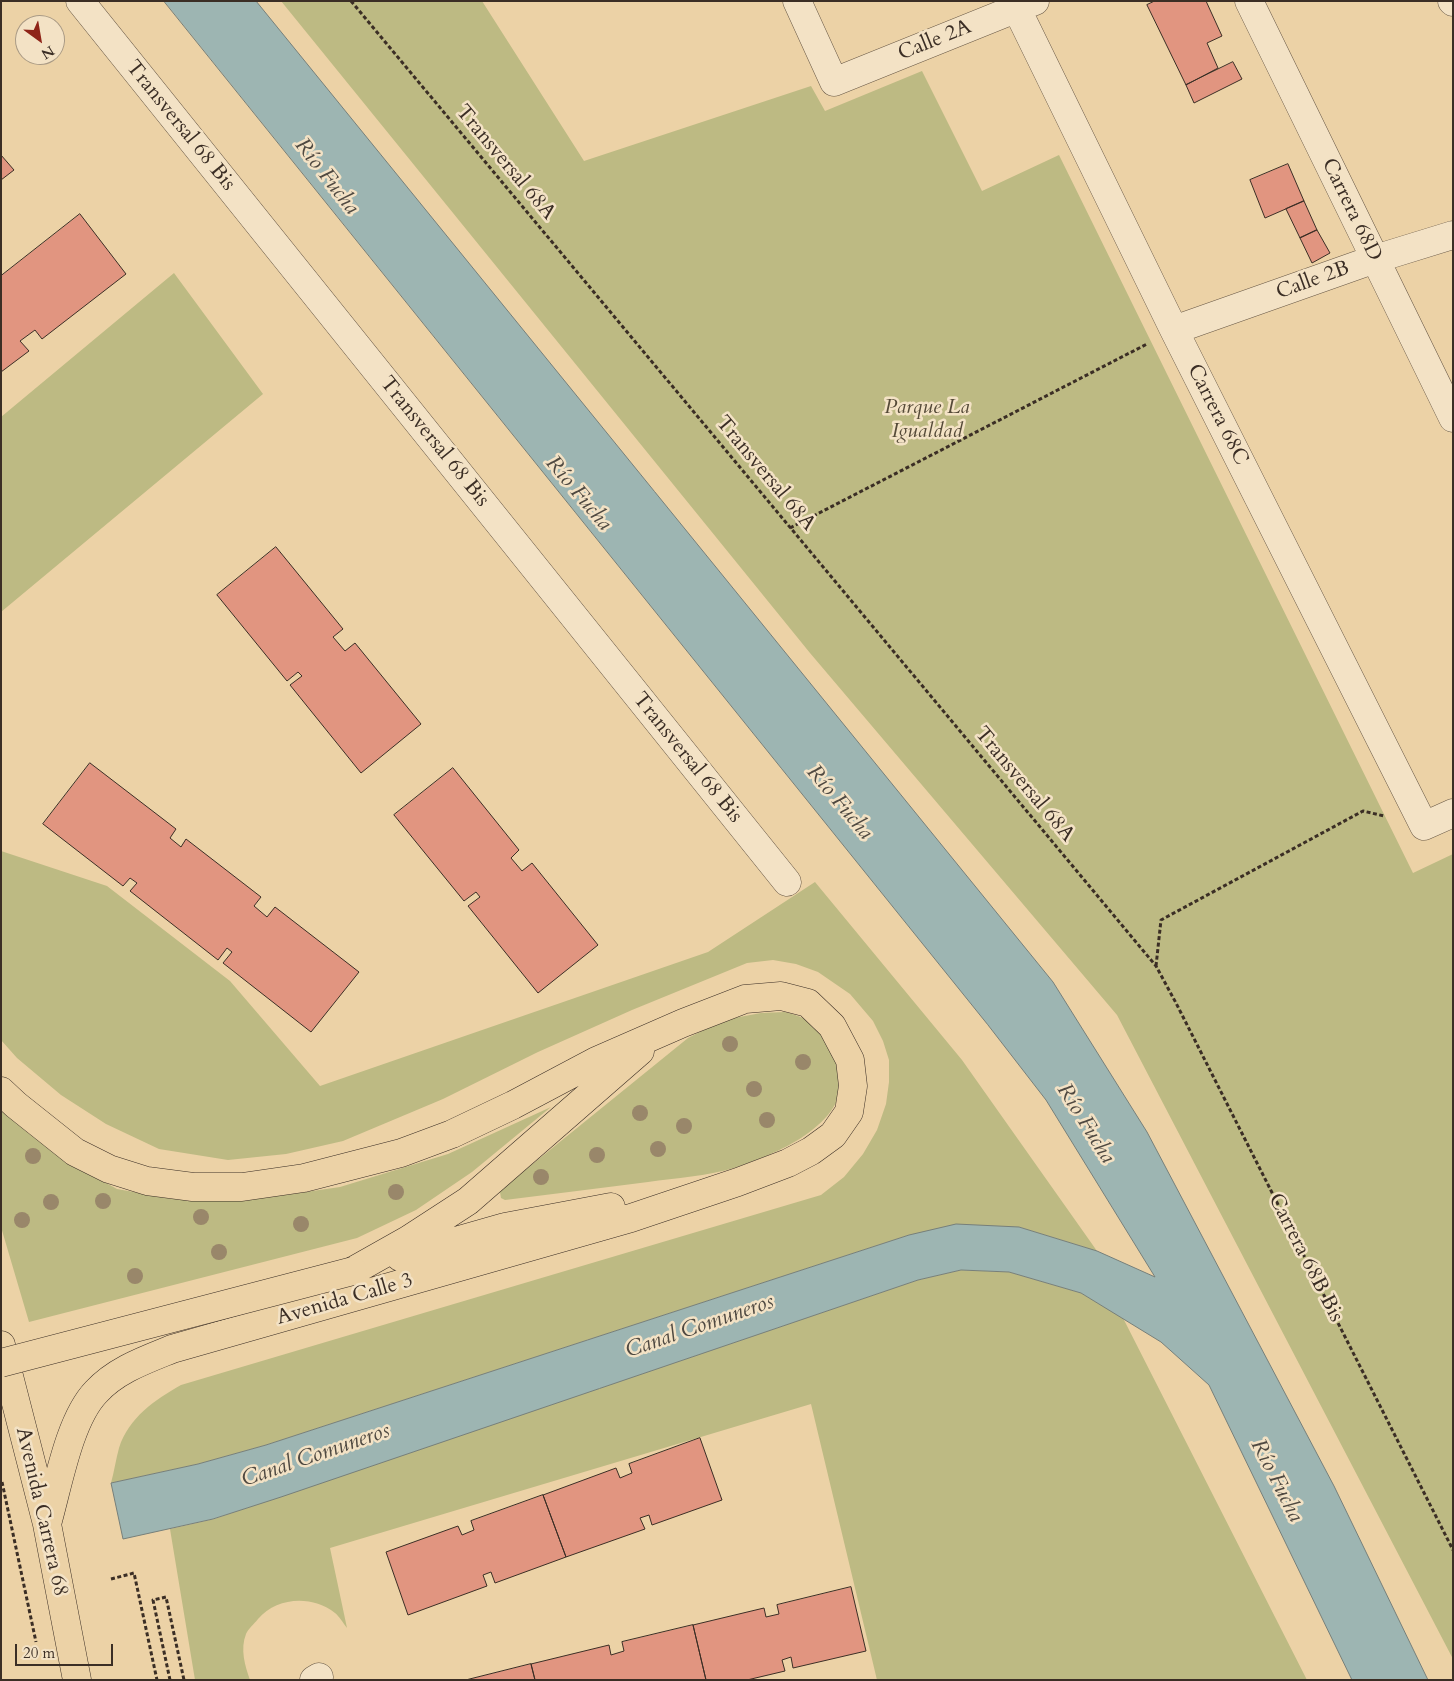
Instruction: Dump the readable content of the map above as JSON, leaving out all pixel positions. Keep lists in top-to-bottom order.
{
  "streets": {
    "main road": ["Avenida Calle 3", "Avenida Carrera 68"],
    "street": [
      "Calle 2A",
      "Transversal 68 Bis",
      "Carrera 68D",
      "Calle 2B",
      "Carrera 68C"
    ],
    "path": ["Transversal 68A", "Carrera 68B Bis"]
  },
  "crossings": [
    ["Calle 2A", "Carrera 68C"],
    ["Transversal 68A", "Carrera 68B Bis"],
    ["Carrera 68D", "Calle 2B"],
    ["Calle 2B", "Carrera 68C"],
    ["Avenida Calle 3", "Avenida Carrera 68"]
  ],
  "water": ["Río Fucha", "Canal Comuneros"],
  "parks": ["Parque La Igualdad"],
  "scale_bar": "20 m",
  "north": "bottom right"
}
